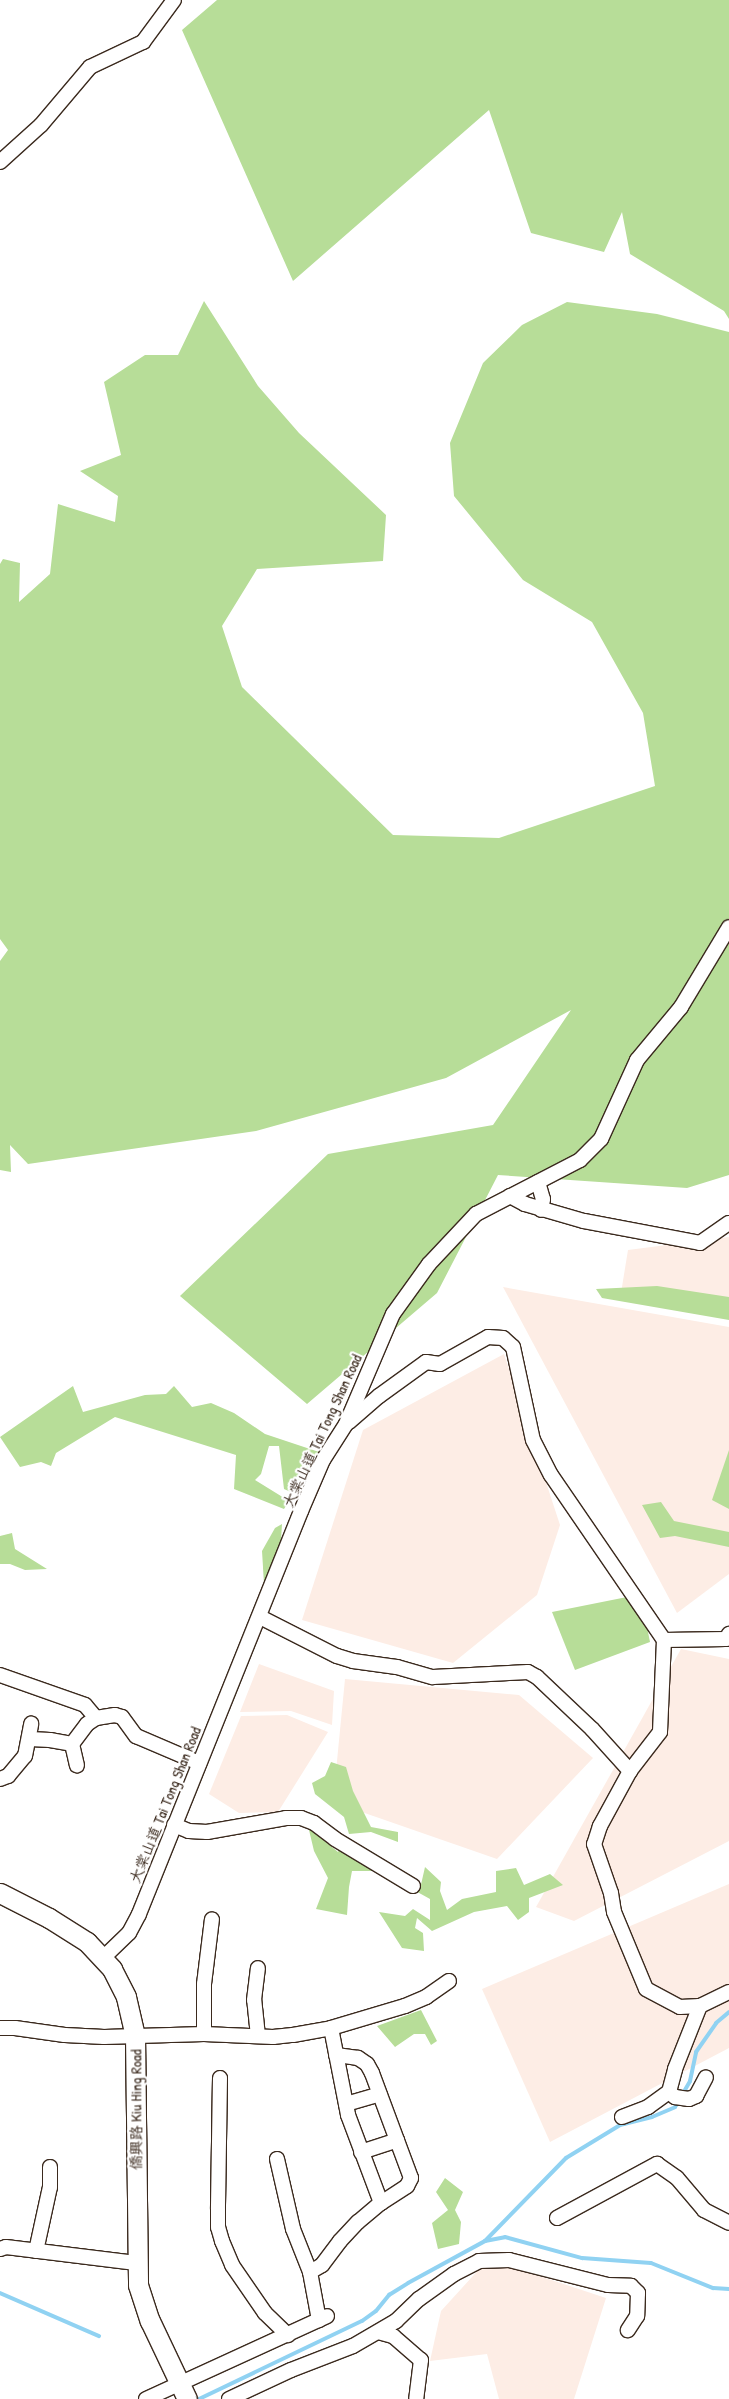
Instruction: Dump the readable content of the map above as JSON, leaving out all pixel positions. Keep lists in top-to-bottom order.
{
  "streets": {
    "street": ["大棠山道 Tai Tong Shan Road", "僑興路 Kiu Hing Road"]
  },
  "crossings": [
    ["大棠山道 Tai Tong Shan Road", "僑興路 Kiu Hing Road"]
  ]
}
